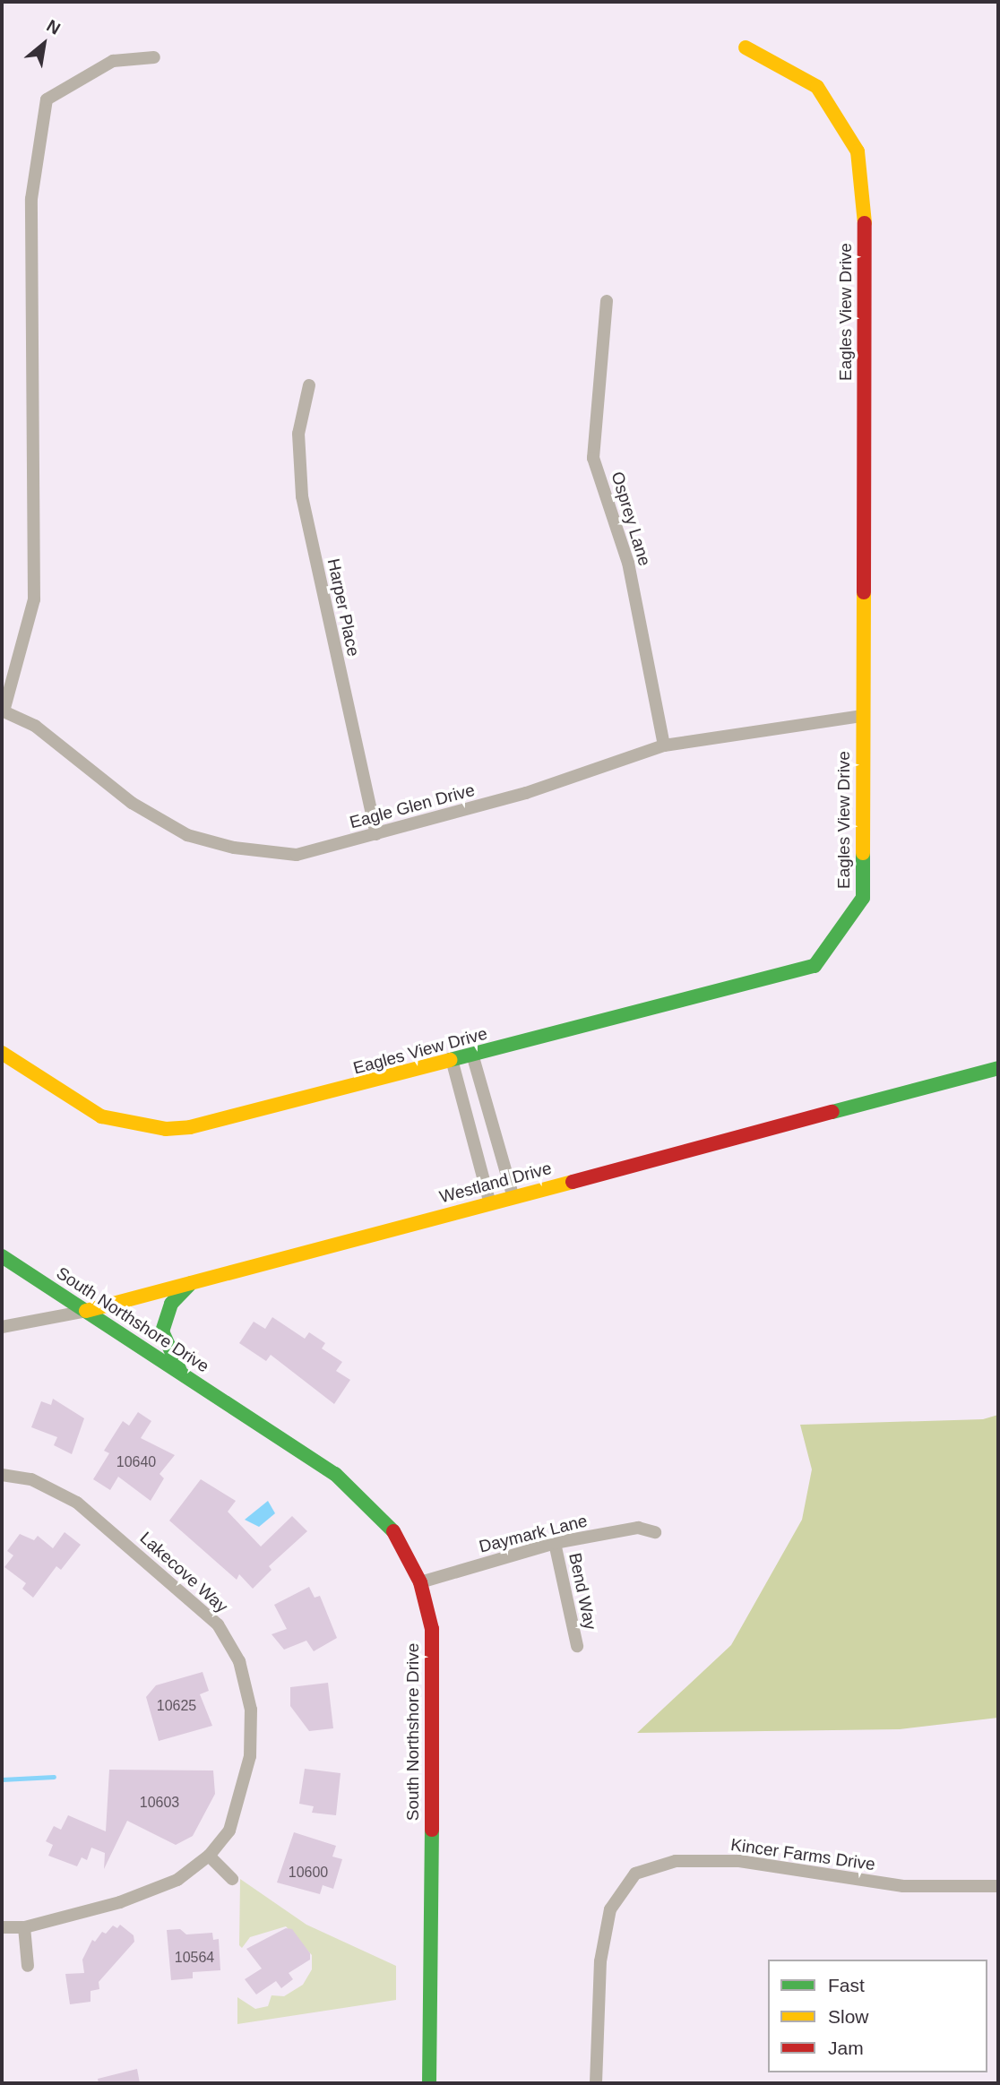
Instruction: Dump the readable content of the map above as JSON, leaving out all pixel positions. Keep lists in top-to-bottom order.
{
  "streets": {
    "main road": ["Eagles View Drive", "Westland Drive", "South Northshore Drive"],
    "street": [
      "Osprey Lane",
      "Harper Place",
      "Eagle Glen Drive",
      "Daymark Lane",
      "Lakecove Way",
      "Bend Way",
      "Kincer Farms Drive"
    ]
  },
  "crossings": [
    ["Eagles View Drive", "Eagle Glen Drive"],
    ["Osprey Lane", "Eagle Glen Drive"],
    ["Harper Place", "Eagle Glen Drive"],
    ["Westland Drive", "South Northshore Drive"],
    ["South Northshore Drive", "Daymark Lane"],
    ["Daymark Lane", "Bend Way"]
  ],
  "house_numbers": [
    "10640",
    "10625",
    "10603",
    "10600",
    "10564"
  ],
  "legend": ["Fast", "Slow", "Jam"],
  "north": "top right"
}
